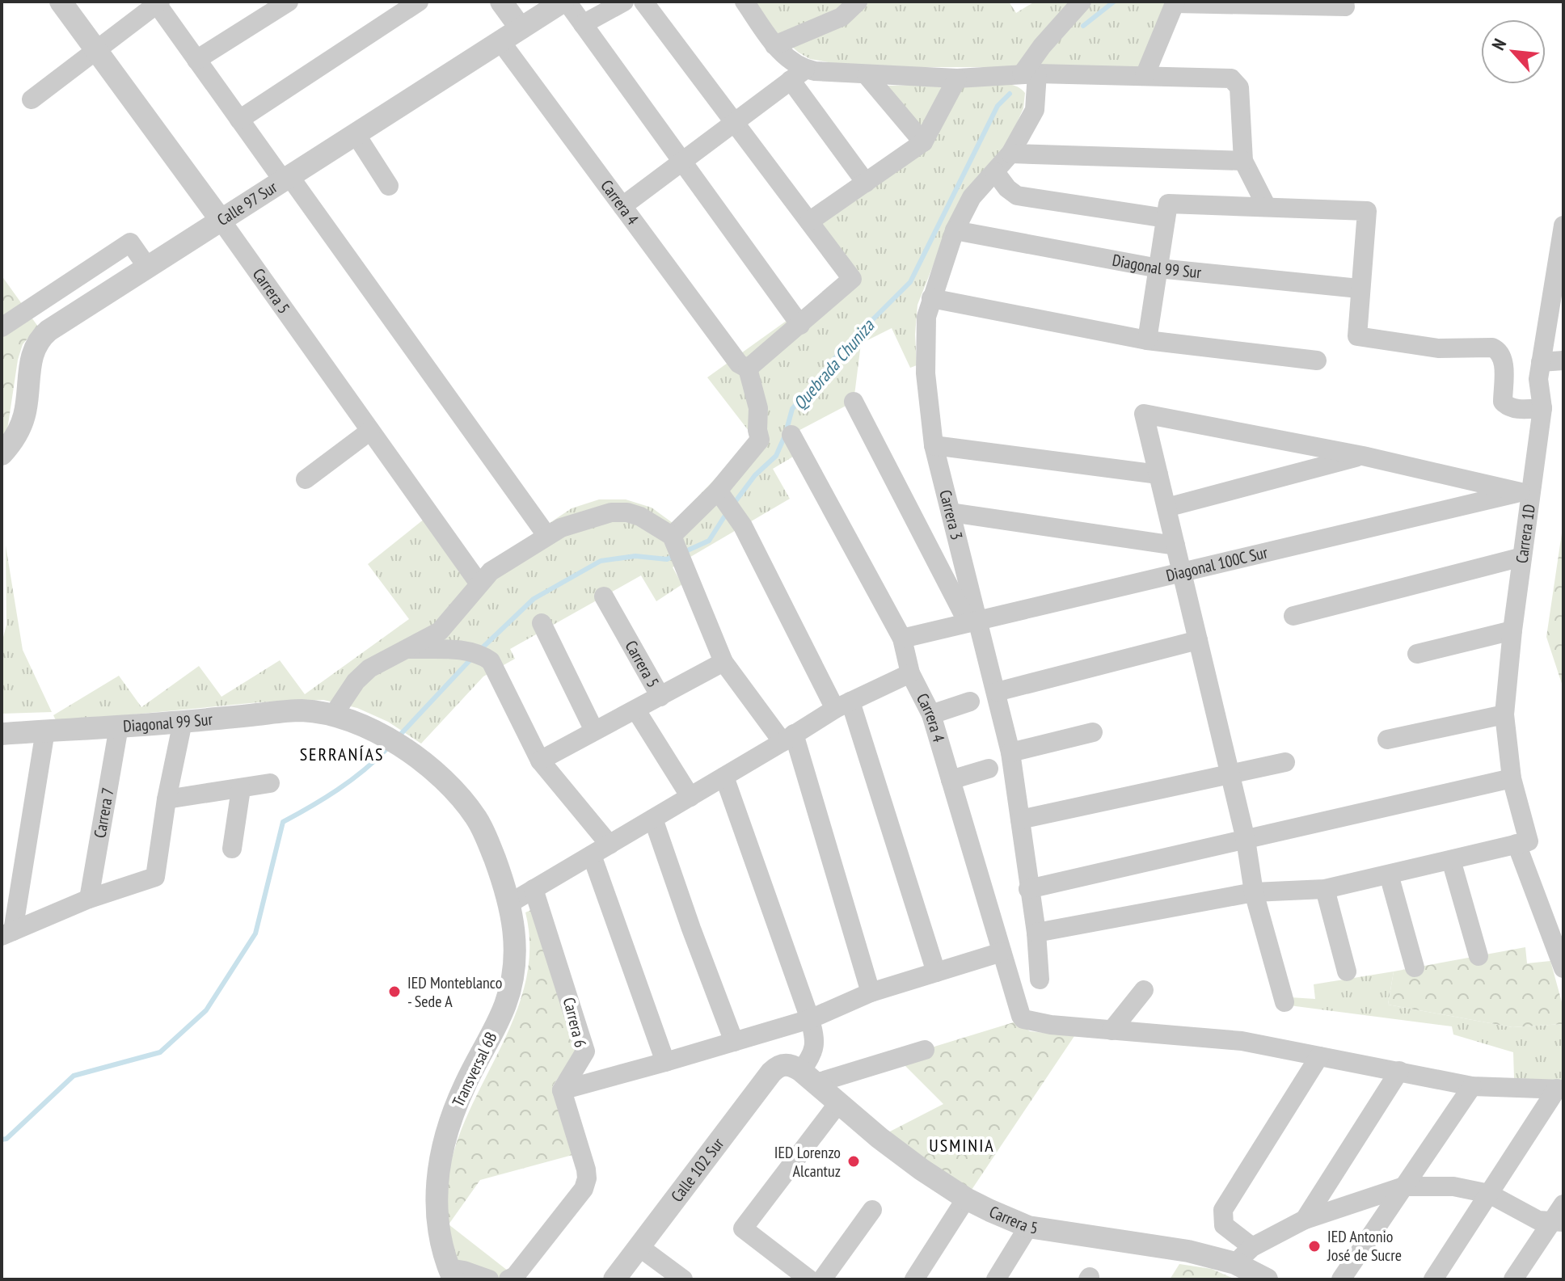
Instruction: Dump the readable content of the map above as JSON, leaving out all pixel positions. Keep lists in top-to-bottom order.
{
  "streets": {
    "street": [
      "Carrera 4",
      "Calle 97 Sur",
      "Diagonal 99 Sur",
      "Carrera 5",
      "Carrera 3",
      "Carrera 1D",
      "Diagonal 100C Sur",
      "Carrera 7",
      "Carrera 6",
      "Transversal 6B",
      "Calle 102 Sur"
    ]
  },
  "crossings": [
    ["Carrera 4", "Calle 97 Sur"],
    ["Carrera 4", "Diagonal 100C Sur"],
    ["Calle 97 Sur", "Carrera 5"],
    ["Diagonal 99 Sur", "Carrera 3"],
    ["Diagonal 99 Sur", "Carrera 7"],
    ["Carrera 5", "Calle 102 Sur"],
    ["Carrera 3", "Diagonal 100C Sur"],
    ["Carrera 1D", "Diagonal 100C Sur"]
  ],
  "districts": ["SERRANÍAS", "USMINIA"],
  "water": ["Quebrada Chuniza"],
  "places": ["IED Monteblanco - Sede A", "IED Lorenzo Alcantuz", "IED Antonio José de Sucre"],
  "north": "top left"
}
